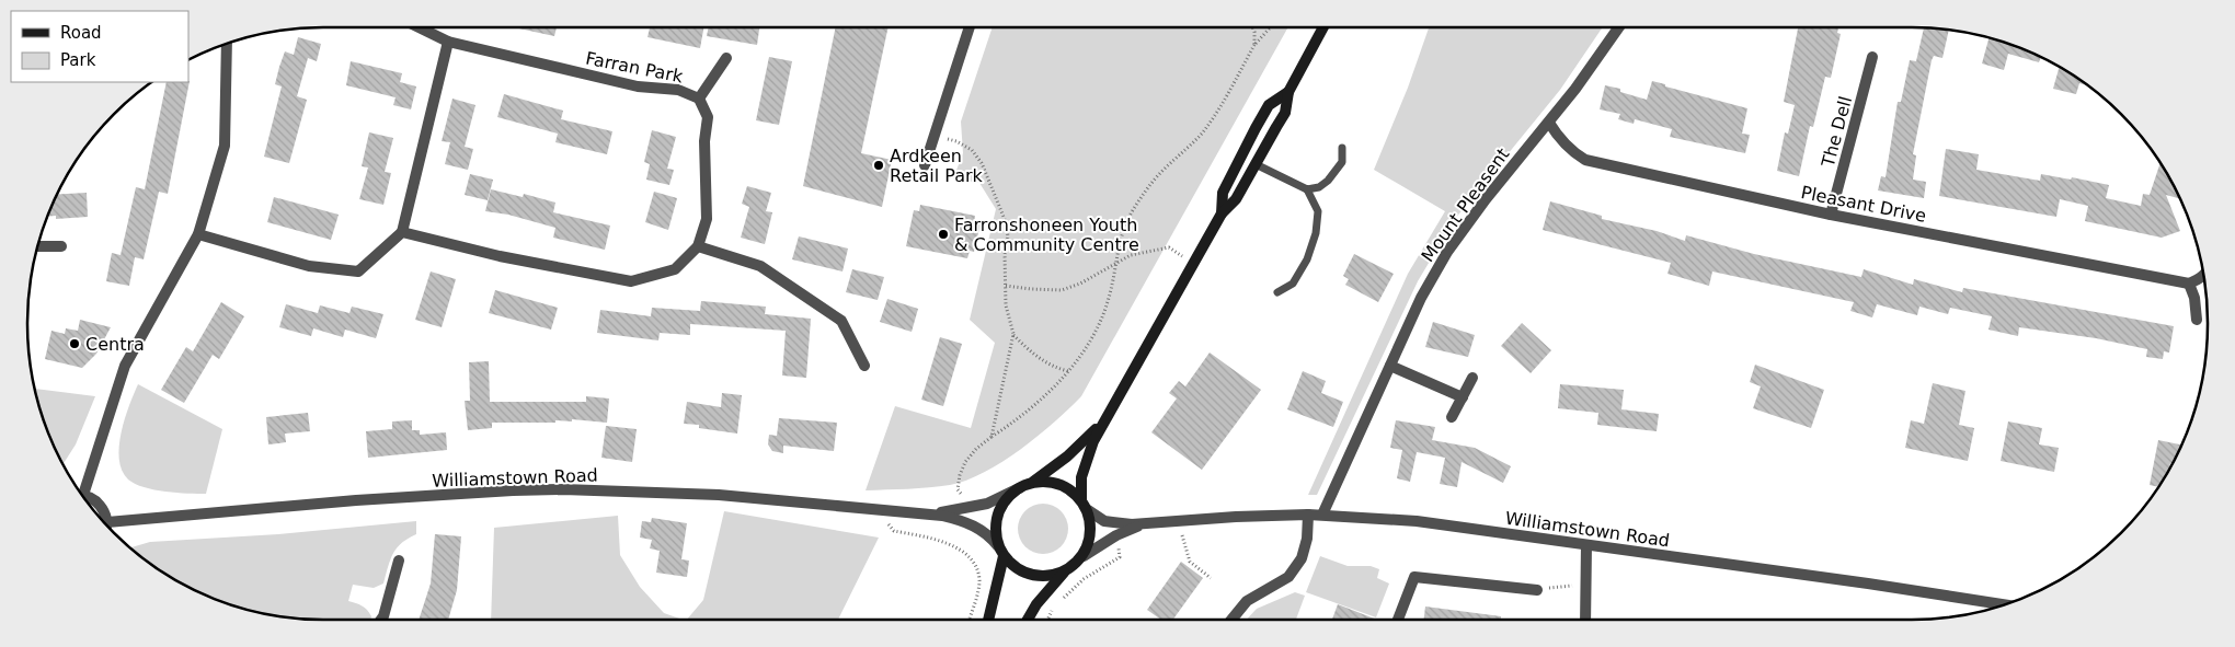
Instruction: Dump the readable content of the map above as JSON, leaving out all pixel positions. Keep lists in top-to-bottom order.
{
  "streets": {
    "street": [
      "Farran Park",
      "The Dell",
      "Pleasant Drive",
      "Mount Pleasent",
      "Williamstown Road"
    ]
  },
  "crossings": [
    ["The Dell", "Pleasant Drive"],
    ["Pleasant Drive", "Mount Pleasent"],
    ["Mount Pleasent", "Williamstown Road"]
  ],
  "places": ["Ardkeen Retail Park", "Farronshoneen Youth & Community Centre", "Centra"],
  "legend": ["Road", "Park"]
}
